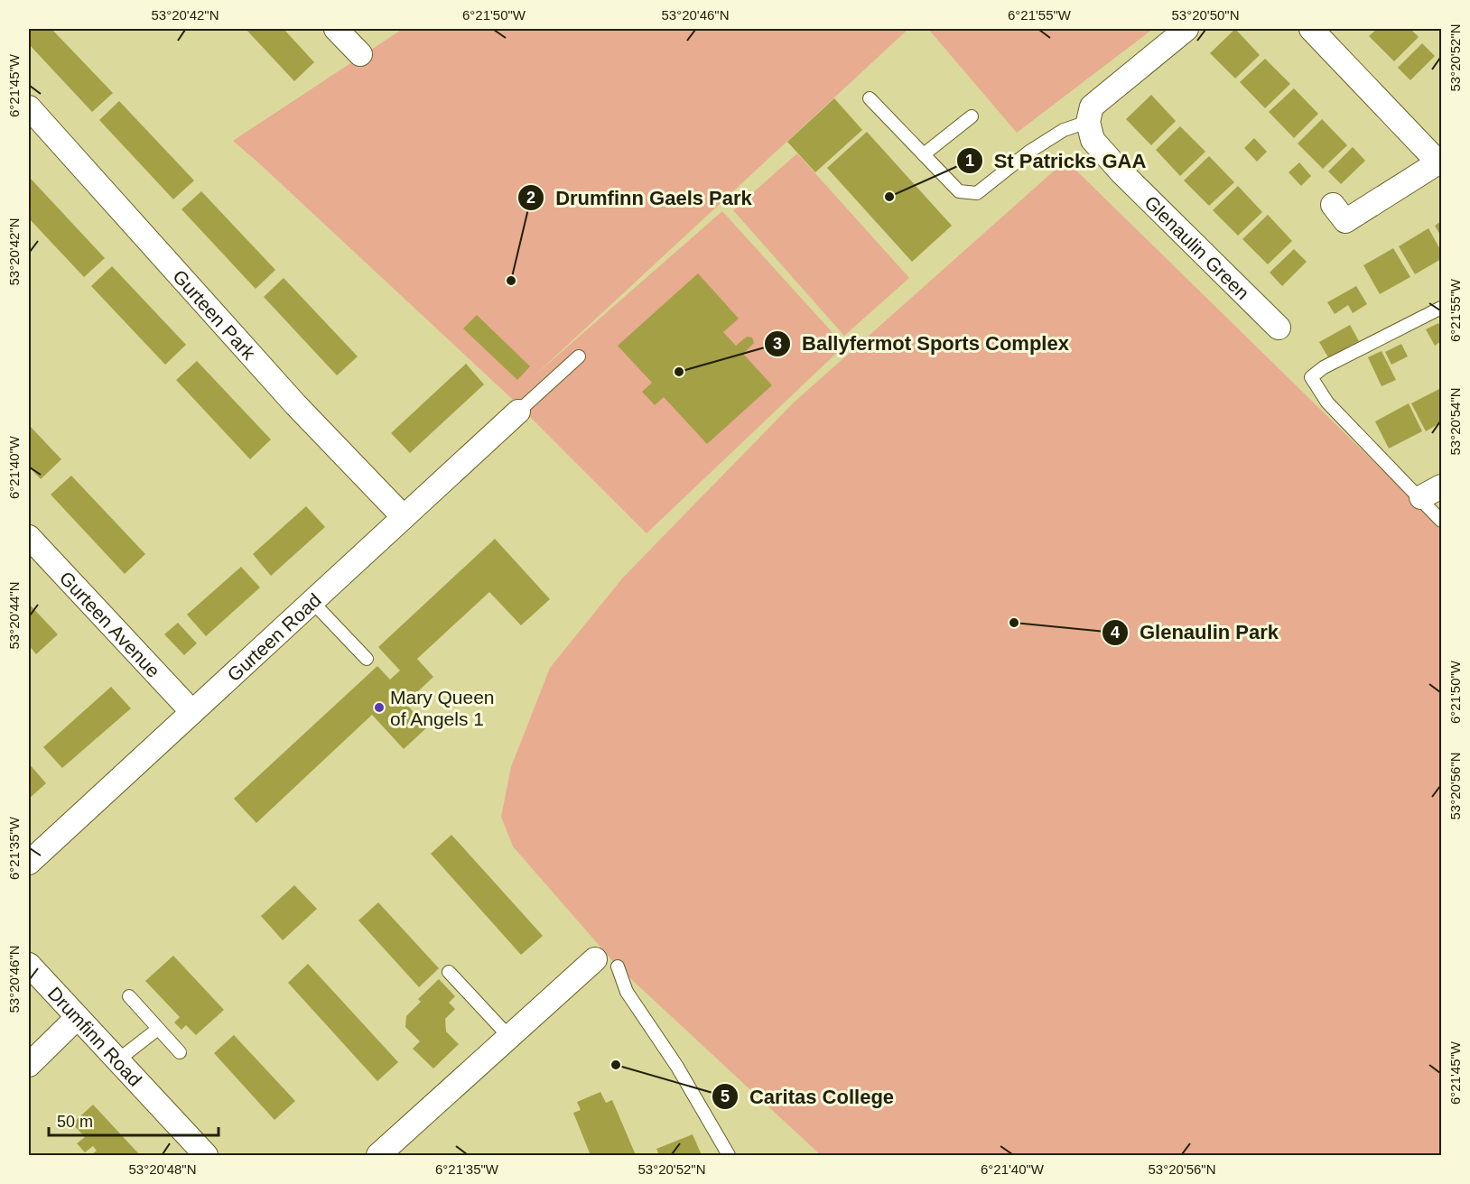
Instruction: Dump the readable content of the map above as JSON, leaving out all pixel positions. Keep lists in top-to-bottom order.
{
  "streets": {
    "street": [
      "Glenaulin Green",
      "Gurteen Park",
      "Gurteen Avenue",
      "Gurteen Road",
      "Drumfinn Road"
    ]
  },
  "crossings": [
    ["Gurteen Park", "Gurteen Road"],
    ["Gurteen Avenue", "Gurteen Road"]
  ],
  "places": [
    "St Patricks GAA",
    "Drumfinn Gaels Park",
    "Ballyfermot Sports Complex",
    "Glenaulin Park",
    "Mary Queen of Angels 1",
    "Caritas College"
  ],
  "scale_bar": "50 m",
  "coordinates": [
    "53°20'42\"N",
    "6°21'50\"W",
    "53°20'46\"N",
    "6°21'55\"W",
    "53°20'50\"N",
    "53°20'52\"N",
    "6°21'45\"W",
    "53°20'54\"N",
    "6°21'40\"W",
    "53°20'44\"N",
    "53°20'56\"N",
    "6°21'35\"W",
    "53°20'48\"N"
  ]
}
